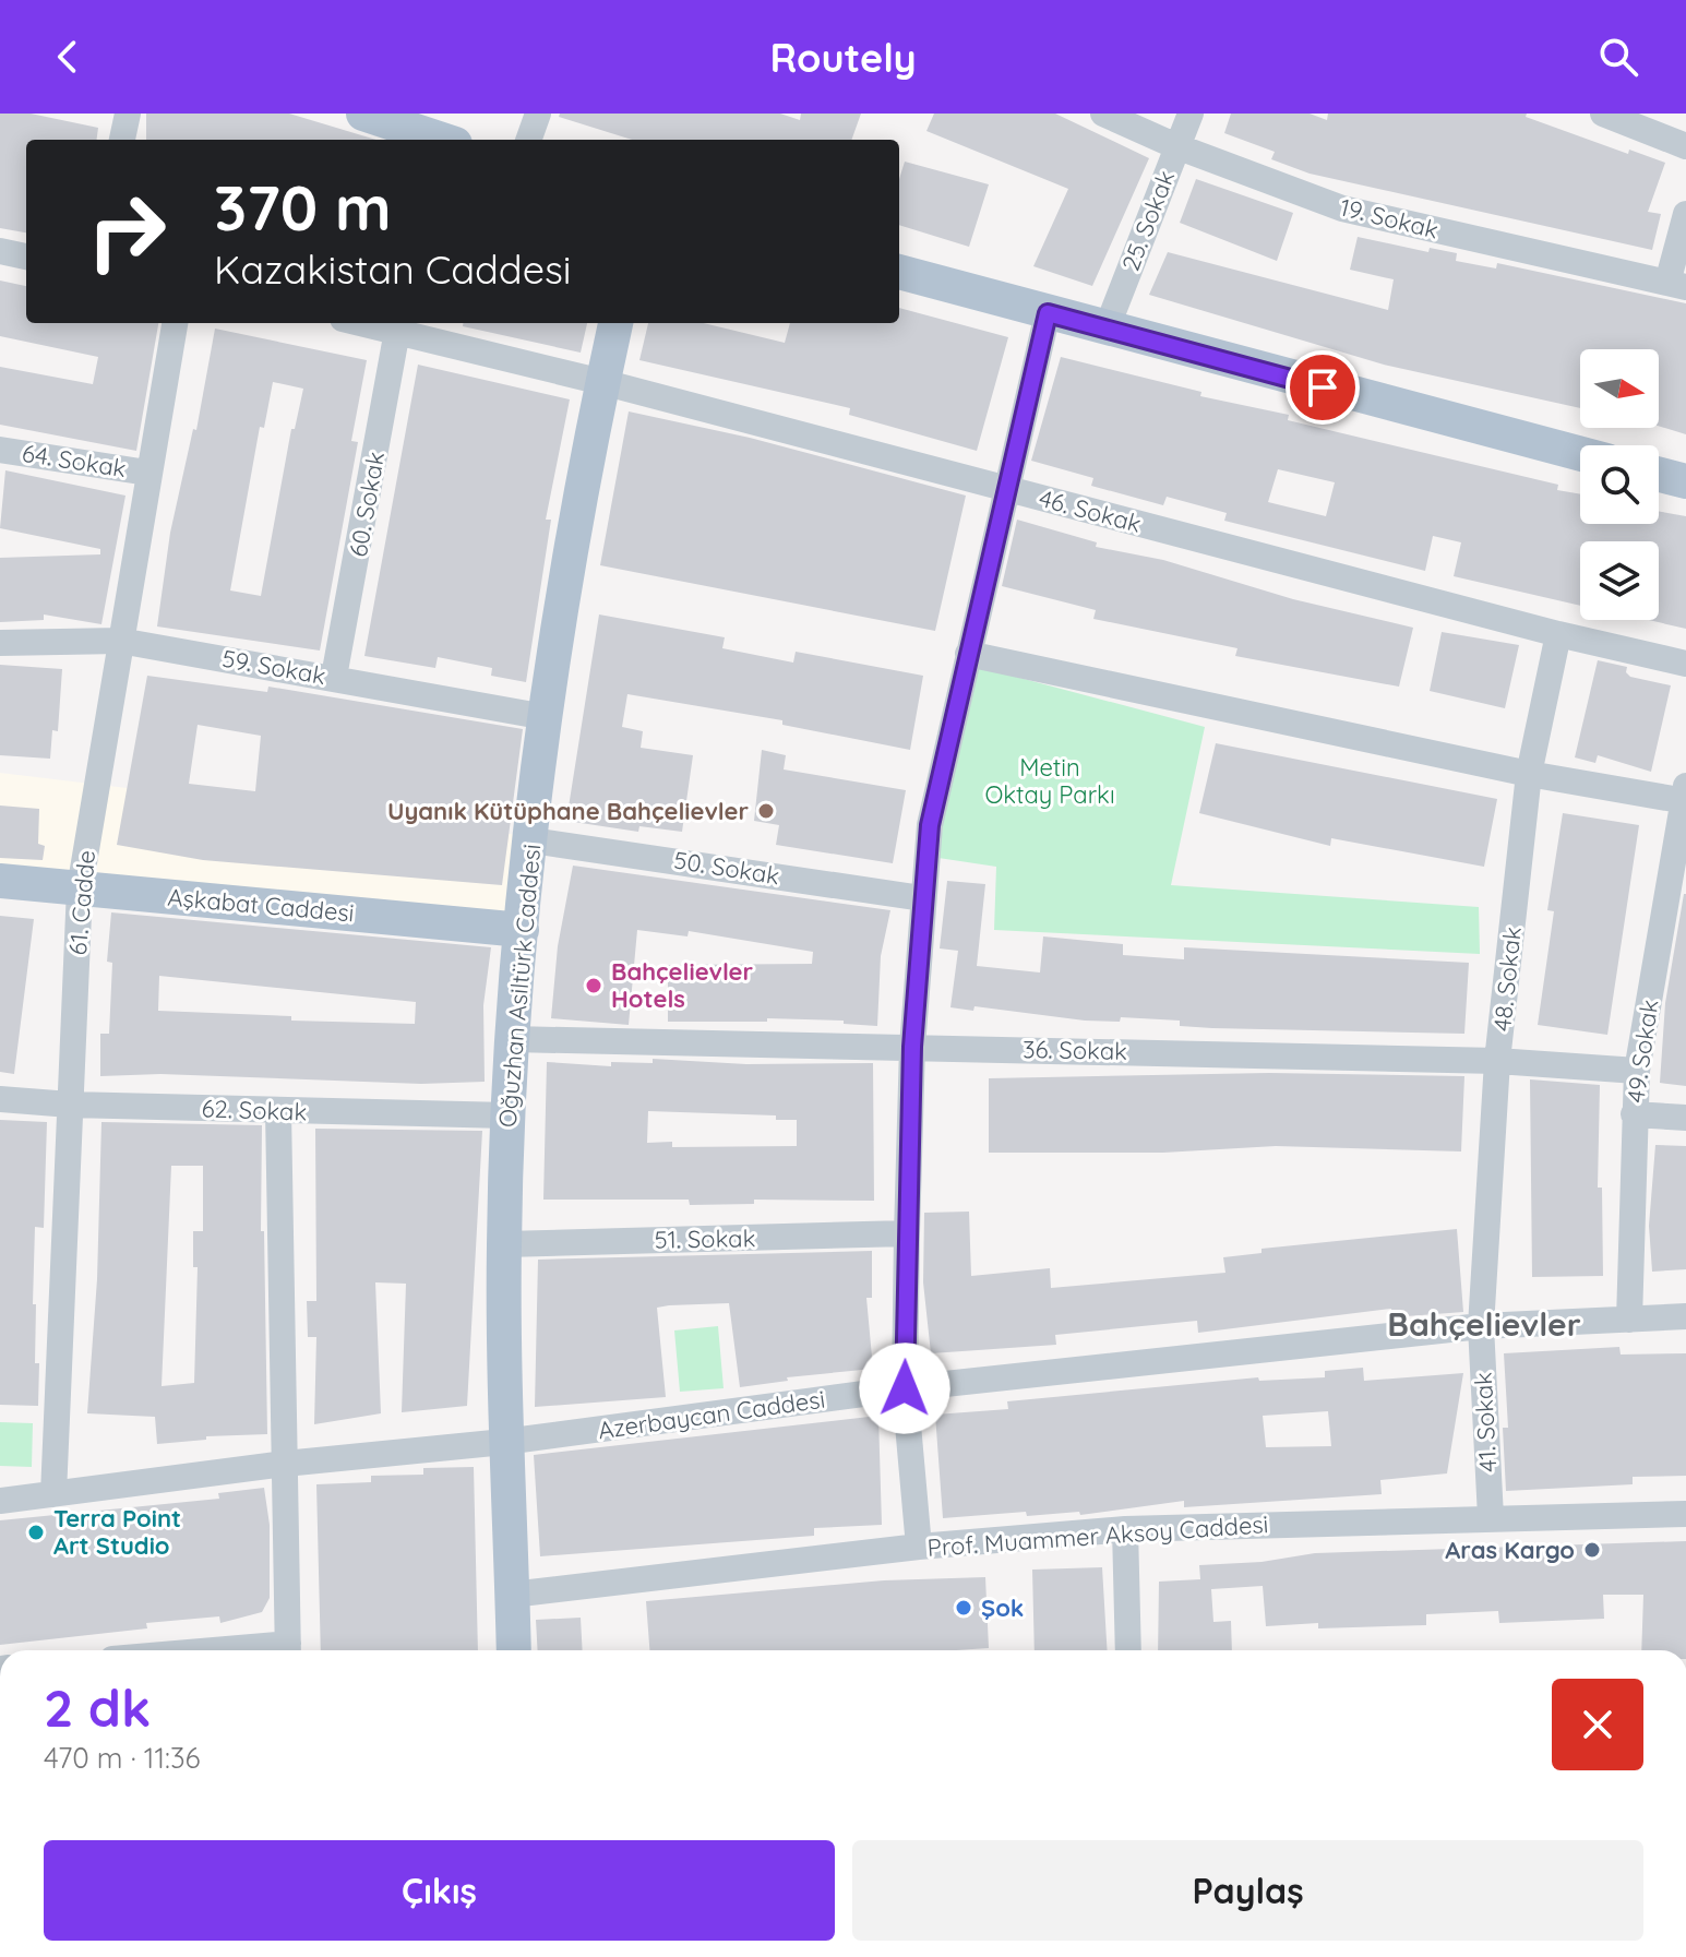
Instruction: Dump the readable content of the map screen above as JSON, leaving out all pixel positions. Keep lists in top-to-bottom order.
{
  "streets": {
    "main road": ["Aşkabat Caddesi", "Oğuzhan Asiltürk Caddesi"],
    "street": [
      "19. Sokak",
      "25. Sokak",
      "64. Sokak",
      "60. Sokak",
      "46. Sokak",
      "59. Sokak",
      "50. Sokak",
      "61. Cadde",
      "48. Sokak",
      "36. Sokak",
      "49. Sokak",
      "62. Sokak",
      "51. Sokak",
      "Azerbaycan Caddesi",
      "41. Sokak",
      "Prof. Muammer Aksoy Caddesi"
    ]
  },
  "crossings": [
    ["19. Sokak", "25. Sokak"],
    ["64. Sokak", "61. Cadde"],
    ["60. Sokak", "46. Sokak"],
    ["60. Sokak", "59. Sokak"],
    ["46. Sokak", "48. Sokak"],
    ["46. Sokak", "Oğuzhan Asiltürk Caddesi"],
    ["59. Sokak", "61. Cadde"],
    ["59. Sokak", "Oğuzhan Asiltürk Caddesi"],
    ["50. Sokak", "Oğuzhan Asiltürk Caddesi"],
    ["61. Cadde", "Aşkabat Caddesi"],
    ["61. Cadde", "62. Sokak"],
    ["61. Cadde", "Azerbaycan Caddesi"],
    ["Aşkabat Caddesi", "Oğuzhan Asiltürk Caddesi"],
    ["48. Sokak", "36. Sokak"],
    ["48. Sokak", "Azerbaycan Caddesi"],
    ["48. Sokak", "41. Sokak"],
    ["Oğuzhan Asiltürk Caddesi", "36. Sokak"],
    ["Oğuzhan Asiltürk Caddesi", "62. Sokak"],
    ["Oğuzhan Asiltürk Caddesi", "51. Sokak"],
    ["Oğuzhan Asiltürk Caddesi", "Azerbaycan Caddesi"],
    ["Oğuzhan Asiltürk Caddesi", "Prof. Muammer Aksoy Caddesi"],
    ["36. Sokak", "49. Sokak"],
    ["49. Sokak", "Azerbaycan Caddesi"],
    ["Azerbaycan Caddesi", "41. Sokak"],
    ["41. Sokak", "Prof. Muammer Aksoy Caddesi"]
  ],
  "districts": ["Bahçelievler"],
  "parks": ["Metin Oktay Parkı"],
  "places": [
    "Uyanık Kütüphane Bahçelievler",
    "Bahçelievler Hotels",
    "Terra Point Art Studio",
    "Aras Kargo",
    "Şok"
  ],
  "north": "right",
  "page": {
    "header": "Routely",
    "turn": ["370 m", "Kazakistan Caddesi"],
    "heading": ["2 dk", "470 m · 11:36"],
    "buttons": ["Çıkış", "Paylaş"]
  }
}
